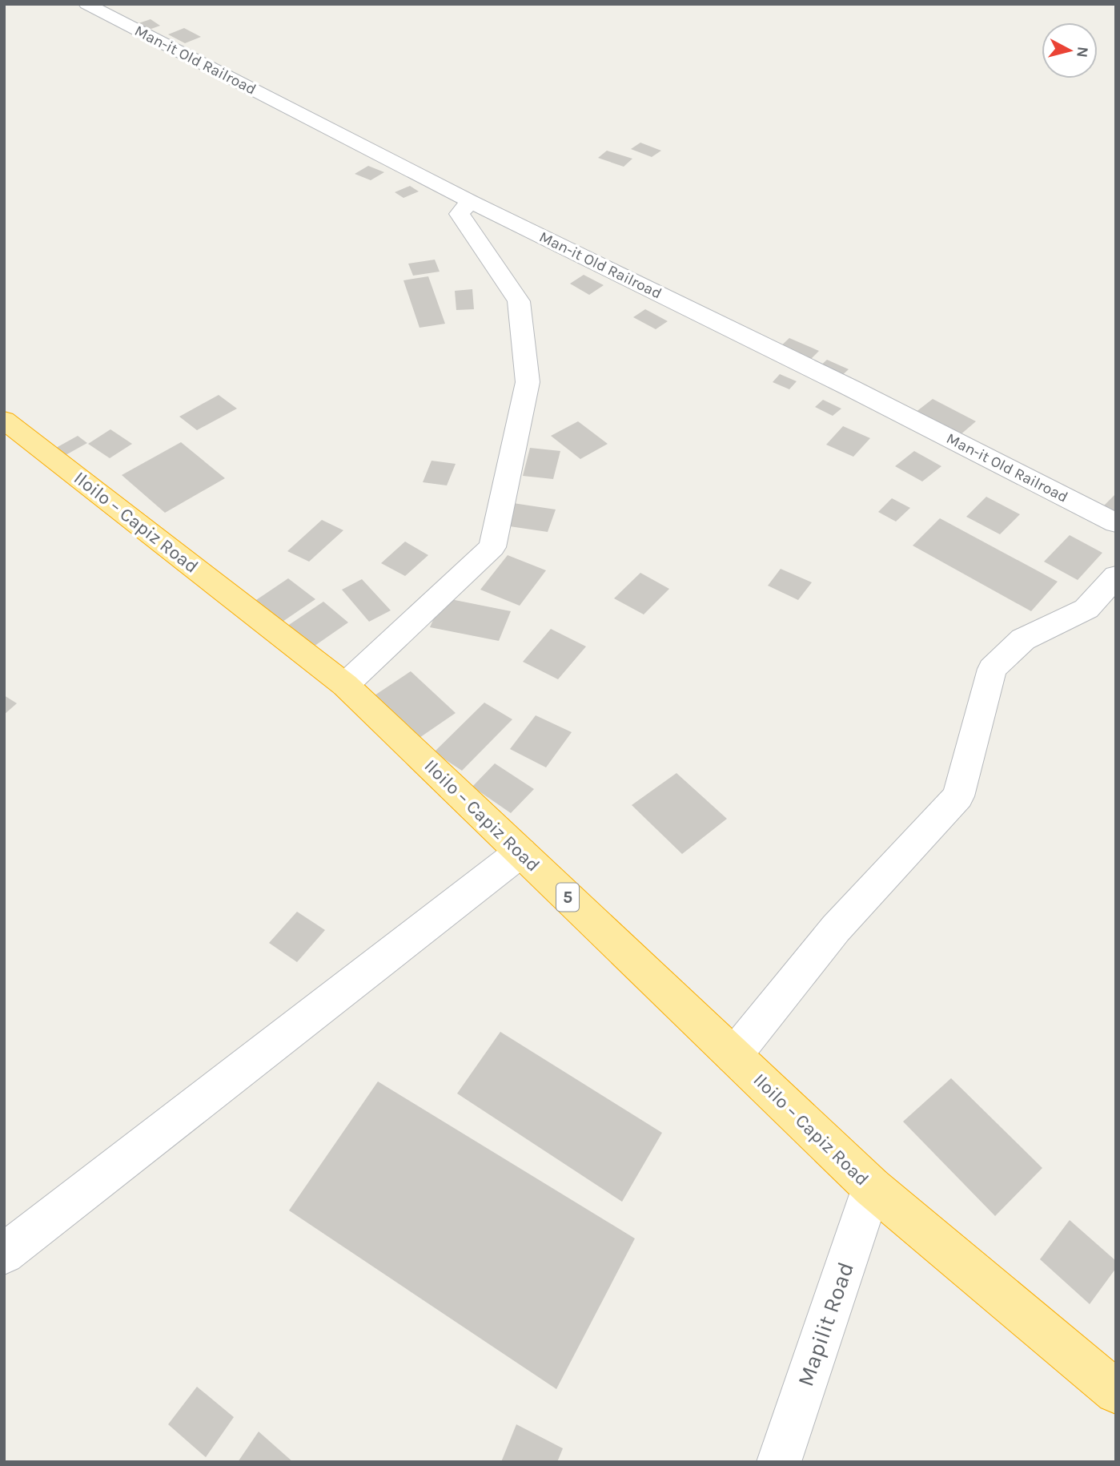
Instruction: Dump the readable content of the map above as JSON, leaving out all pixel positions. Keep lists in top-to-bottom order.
{
  "streets": {
    "highway": ["Iloilo – Capiz Road", "5"],
    "street": ["Man-it Old Railroad", "Mapilit Road"]
  },
  "crossings": [
    ["Iloilo – Capiz Road", "Mapilit Road"]
  ],
  "north": "right"
}
